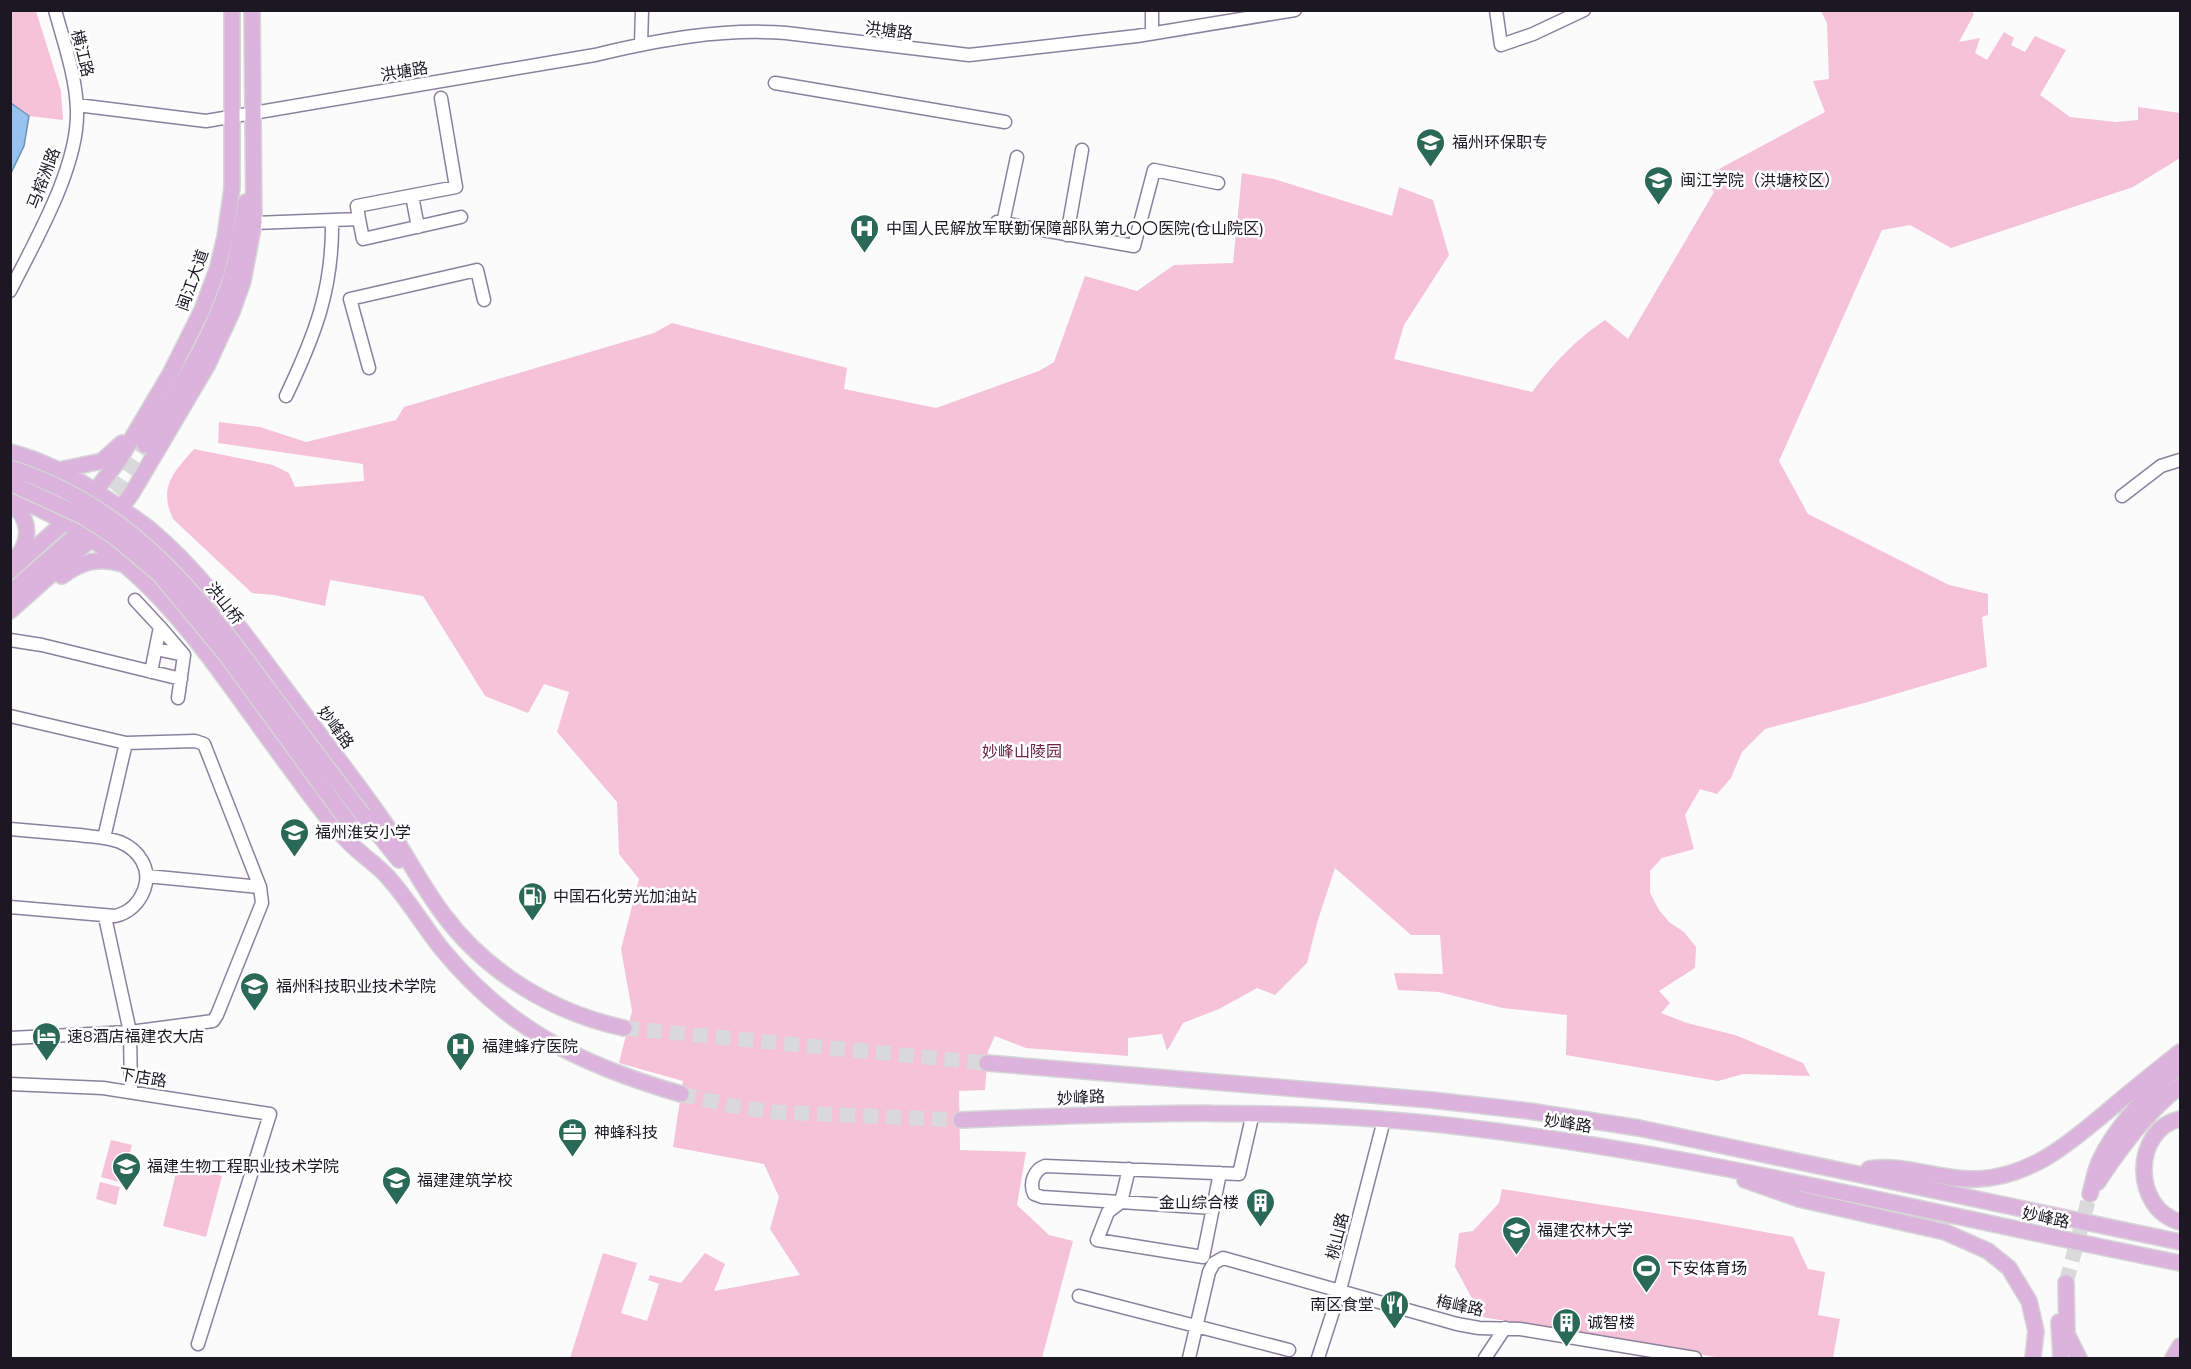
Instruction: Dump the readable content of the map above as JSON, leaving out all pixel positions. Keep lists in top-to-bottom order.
{
  "streets": {
    "main road": ["闽江大道", "洪山桥", "妙峰路"],
    "street": [
      "洪塘路",
      "横江路",
      "马榕洲路",
      "下店路",
      "桃山路",
      "梅峰路"
    ]
  },
  "crossings": [
    ["洪塘路", "横江路"],
    ["洪塘路", "马榕洲路"],
    ["洪塘路", "闽江大道"],
    ["横江路", "马榕洲路"],
    ["闽江大道", "妙峰路"],
    ["妙峰路", "桃山路"],
    ["桃山路", "梅峰路"]
  ],
  "parks": ["妙峰山陵园"],
  "places": {
    "school or university": [
      "福州环保职专",
      "闽江学院（洪塘校区）",
      "福州淮安小学",
      "福州科技职业技术学院",
      "福建生物工程职业技术学院",
      "福建建筑学校",
      "福建农林大学"
    ],
    "hospital": ["中国人民解放军联勤保障部队第九〇〇医院(仓山院区)", "福建蜂疗医院"],
    "fuel station": ["中国石化劳光加油站"],
    "hotel": ["速8酒店福建农大店"],
    "office": ["神蜂科技"],
    "building": ["金山综合楼", "诚智楼"],
    "sports": ["下安体育场"],
    "restaurant": ["南区食堂"]
  }
}
